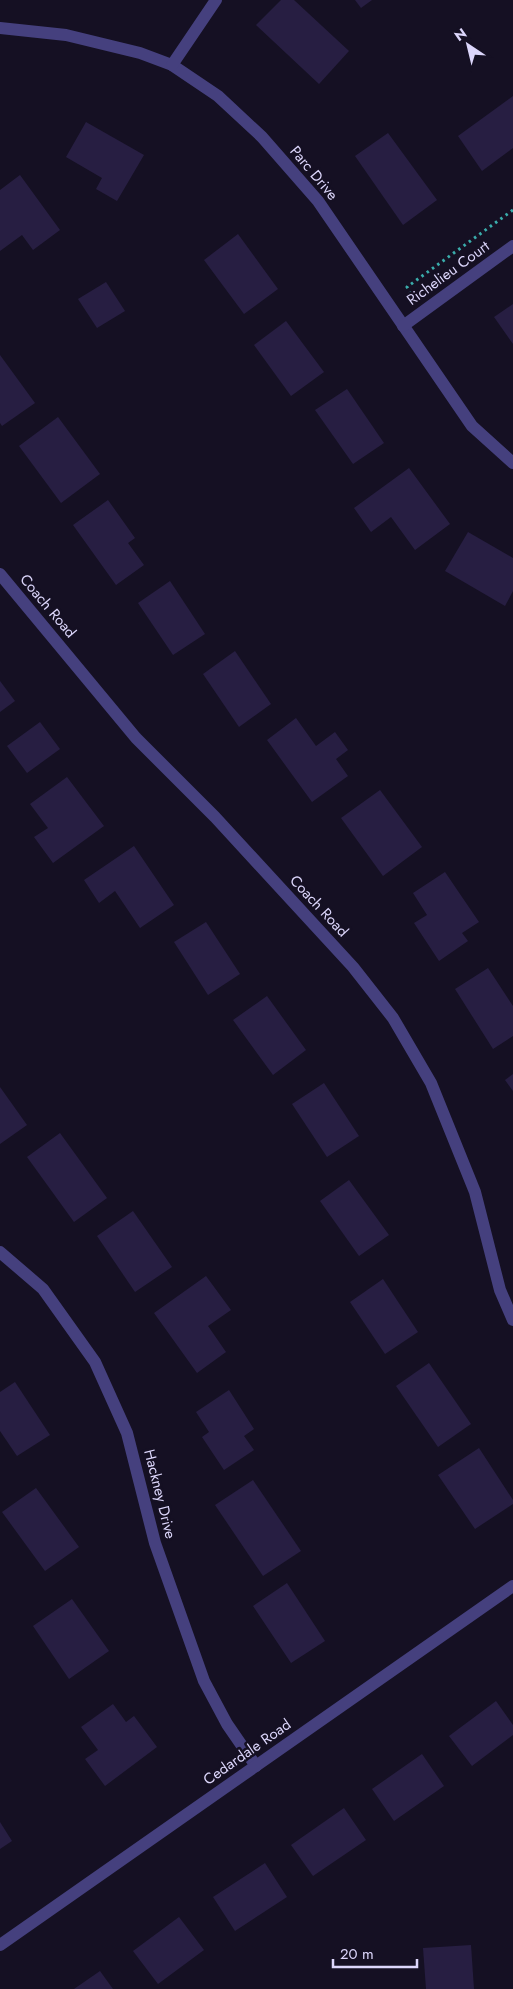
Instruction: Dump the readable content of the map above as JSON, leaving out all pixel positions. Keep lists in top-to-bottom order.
{
  "streets": {
    "street": [
      "Parc Drive",
      "Richelieu Court",
      "Coach Road",
      "Hackney Drive",
      "Cedardale Road"
    ]
  },
  "crossings": [
    ["Parc Drive", "Richelieu Court"],
    ["Hackney Drive", "Cedardale Road"]
  ],
  "scale_bar": "20 m",
  "north": "top left"
}
